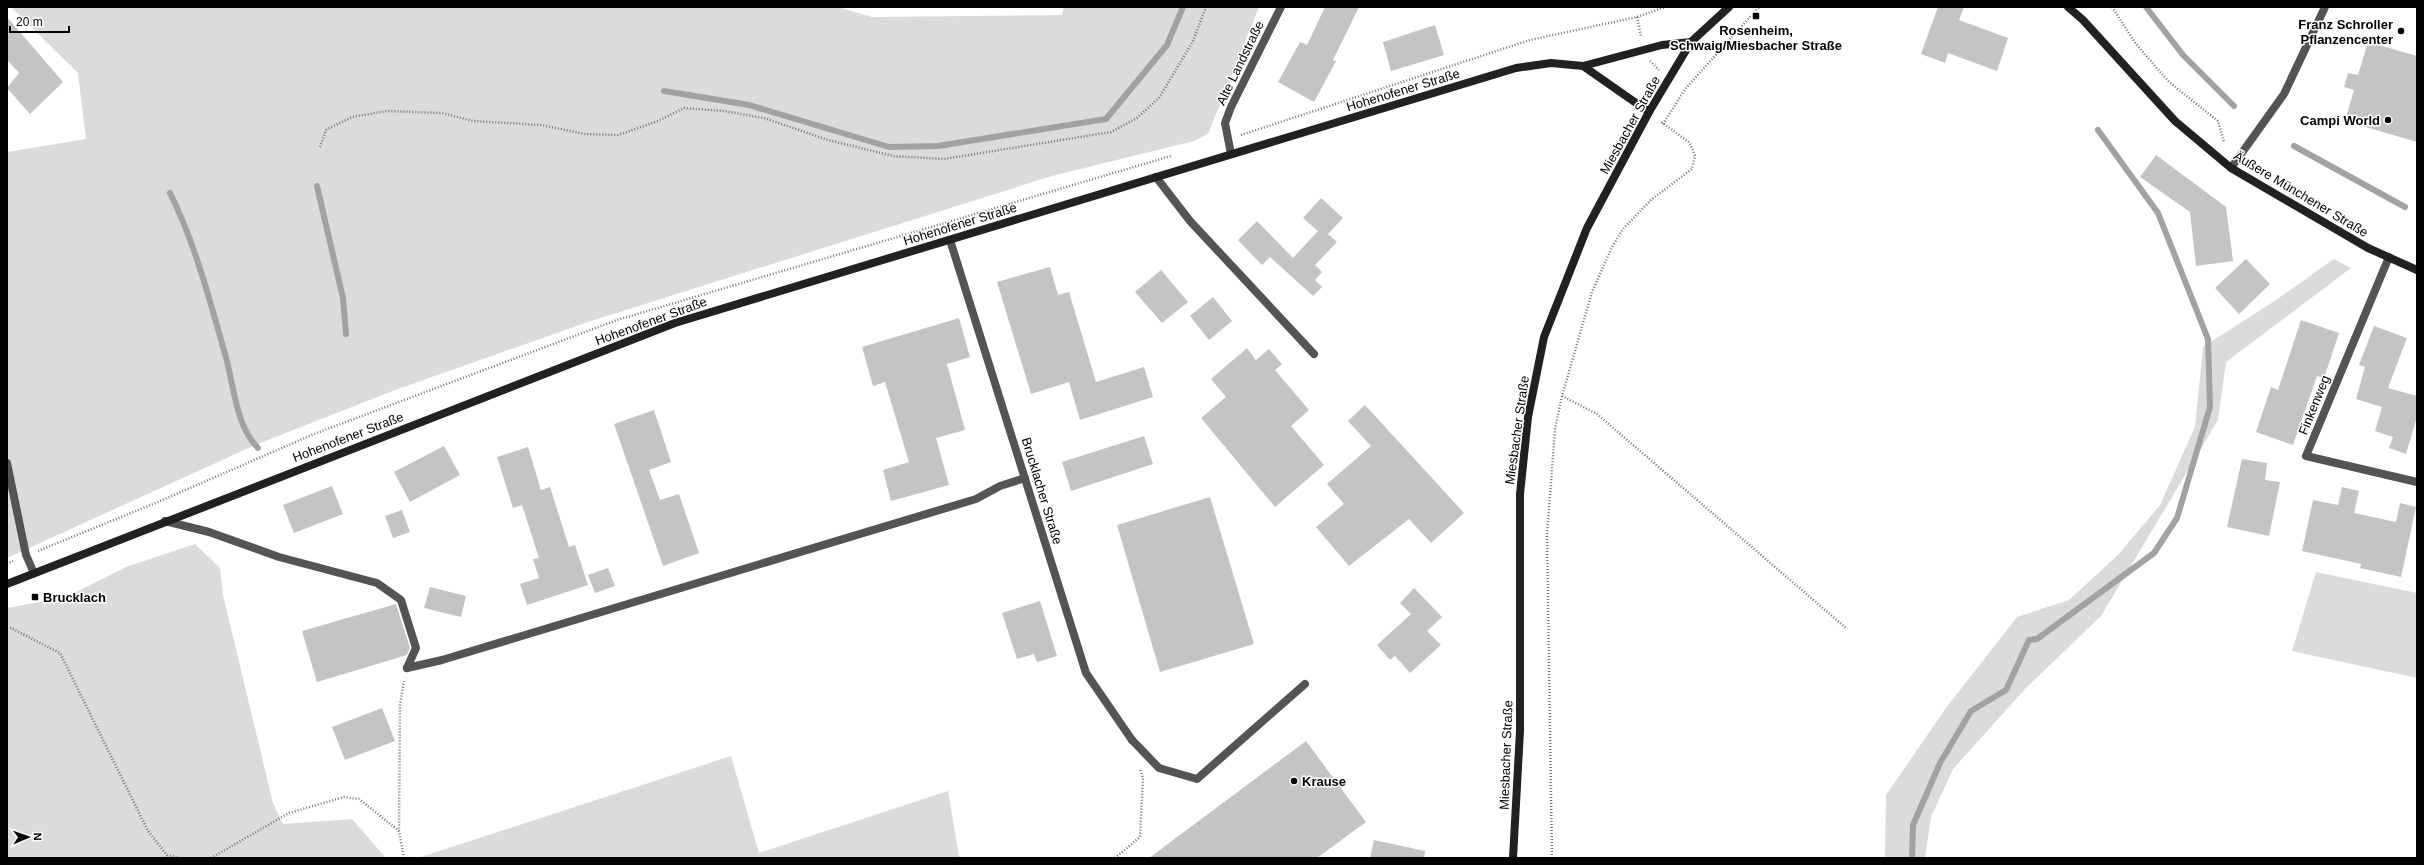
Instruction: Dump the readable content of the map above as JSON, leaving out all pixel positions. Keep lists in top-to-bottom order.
{
  "streets": {
    "main road": ["Hohenofener Straße", "Miesbacher Straße", "Äußere Münchener Straße"],
    "street": ["Alte Landstraße", "Finkenweg", "Brucklacher Straße"]
  },
  "crossings": [
    ["Alte Landstraße", "Hohenofener Straße"],
    ["Hohenofener Straße", "Miesbacher Straße"],
    ["Hohenofener Straße", "Brucklacher Straße"],
    ["Äußere Münchener Straße", "Finkenweg"]
  ],
  "places": {
    "transit": ["Rosenheim, Schwaig/Miesbacher Straße", "Brucklach"],
    "other": ["Franz Schroller Pflanzencenter", "Campi World", "Krause"]
  },
  "scale_bar": "20 m",
  "north": "right"
}
